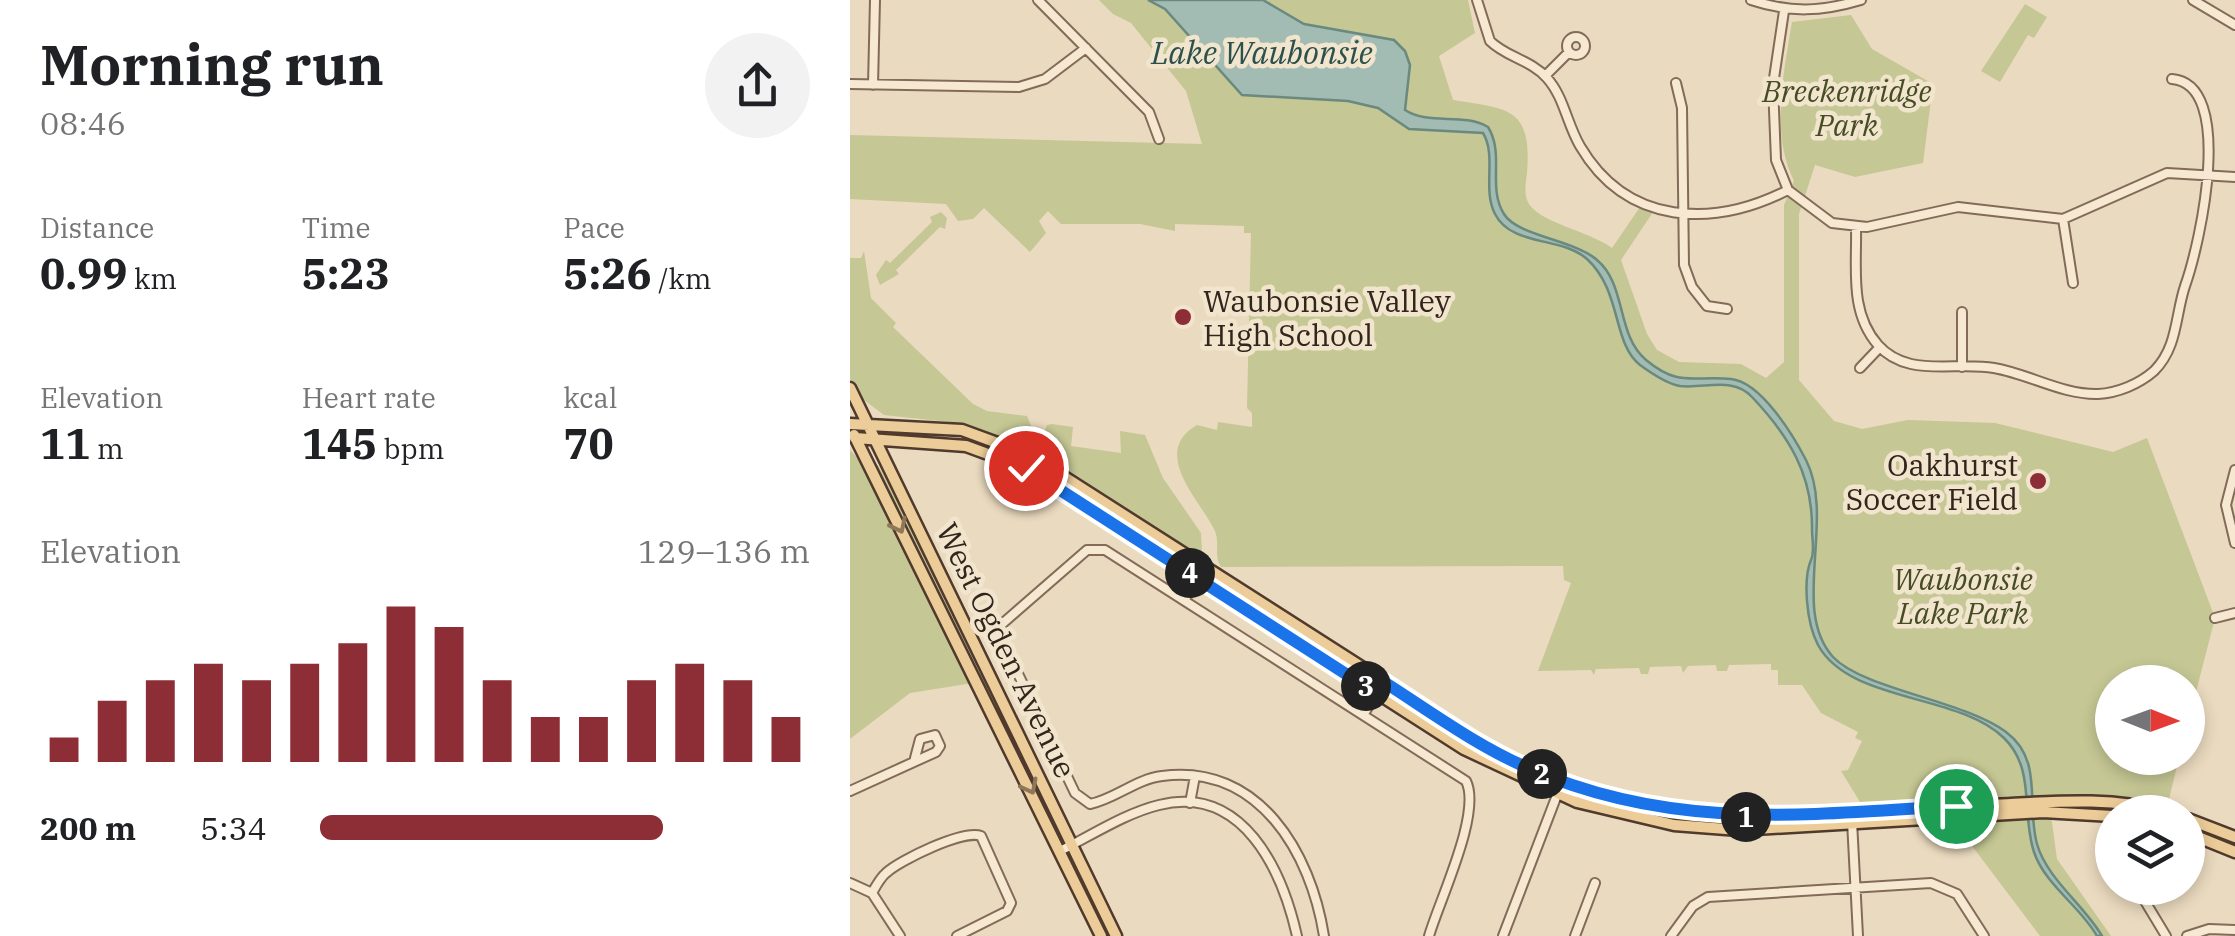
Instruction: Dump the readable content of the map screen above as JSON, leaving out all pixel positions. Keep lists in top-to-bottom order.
{
  "streets": {
    "main road": ["West Ogden Avenue"]
  },
  "water": ["Lake Waubonsie"],
  "parks": ["Breckenridge Park", "Waubonsie Lake Park"],
  "places": ["Waubonsie Valley High School", "Oakhurst Soccer Field"],
  "north": "right",
  "page": {
    "heading": ["Morning run", "08:46"],
    "stats": [
      ["Distance", "0.99 km"],
      ["Time", "5:23"],
      ["Pace", "5:26 /km"],
      ["Elevation", "11 m"],
      ["Heart rate", "145 bpm"],
      ["kcal", "70"]
    ],
    "chart": ["Elevation", "129–136 m"],
    "pins": [
      "4",
      "3",
      "2",
      "1"
    ],
    "list": [
      {
        "name": "200 m",
        "note": "5:34"
      }
    ]
  }
}
